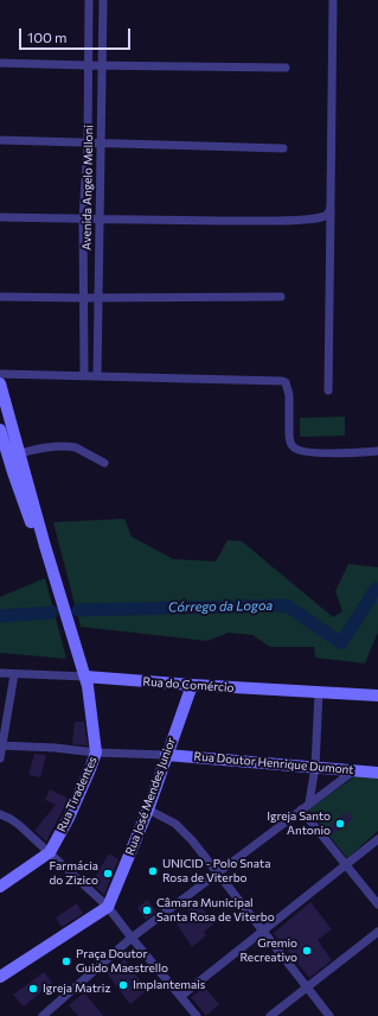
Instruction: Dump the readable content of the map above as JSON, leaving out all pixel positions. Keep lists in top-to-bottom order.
{
  "streets": {
    "main road": [
      "Rua do Comércio",
      "Rua Doutor Henrique Dumont",
      "Rua Tiradentes",
      "Rua José Mendes Junior"
    ],
    "street": ["Avenida Angelo Melloni"]
  },
  "crossings": [
    ["Rua do Comércio", "Rua Tiradentes"],
    ["Rua do Comércio", "Rua José Mendes Junior"],
    ["Rua Doutor Henrique Dumont", "Rua Tiradentes"],
    ["Rua Doutor Henrique Dumont", "Rua José Mendes Junior"]
  ],
  "water": ["Córrego da Logoa"],
  "places": [
    "Igreja Santo Antonio",
    "UNICID - Polo Snata Rosa de Viterbo",
    "Farmácia do Zizico",
    "Câmara Municipal Santa Rosa de Viterbo",
    "Gremio Recreativo",
    "Praça Doutor Guido Maestrello",
    "Implantemais",
    "Igreja Matriz"
  ],
  "scale_bar": "100 m"
}
